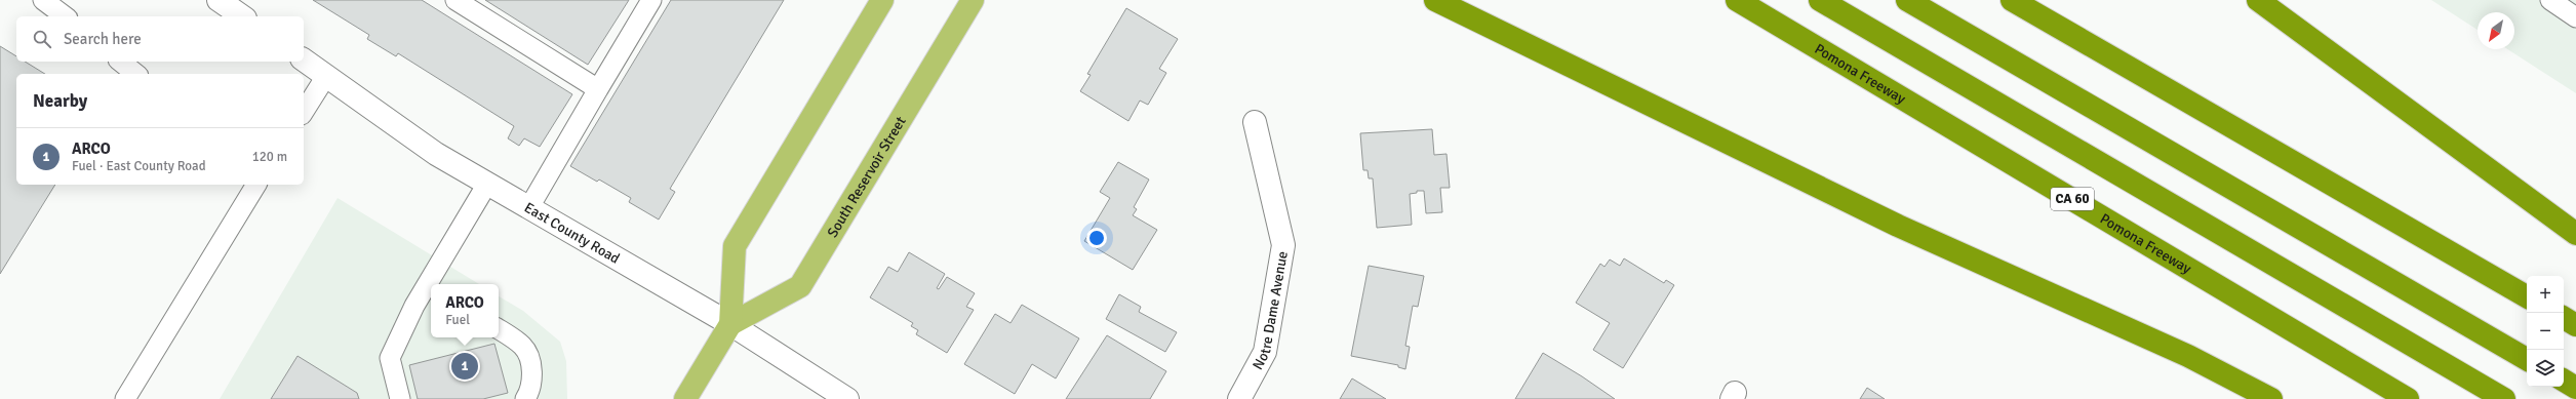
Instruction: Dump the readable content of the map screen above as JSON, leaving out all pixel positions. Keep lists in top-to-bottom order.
{
  "streets": {
    "highway": ["Pomona Freeway", "CA 60"],
    "main road": ["South Reservoir Street"],
    "street": ["East County Road", "Notre Dame Avenue"]
  },
  "crossings": [
    ["South Reservoir Street", "East County Road"]
  ],
  "north": "bottom left",
  "page": {
    "search": "Search here",
    "heading": "Nearby",
    "list": [
      {
        "mark": "1",
        "name": "ARCO",
        "note": "Fuel · East County Road",
        "value": "120 m"
      }
    ],
    "map_buttons": ["+", "−"],
    "popup": ["ARCO", "Fuel"],
    "pins": "1"
  }
}
